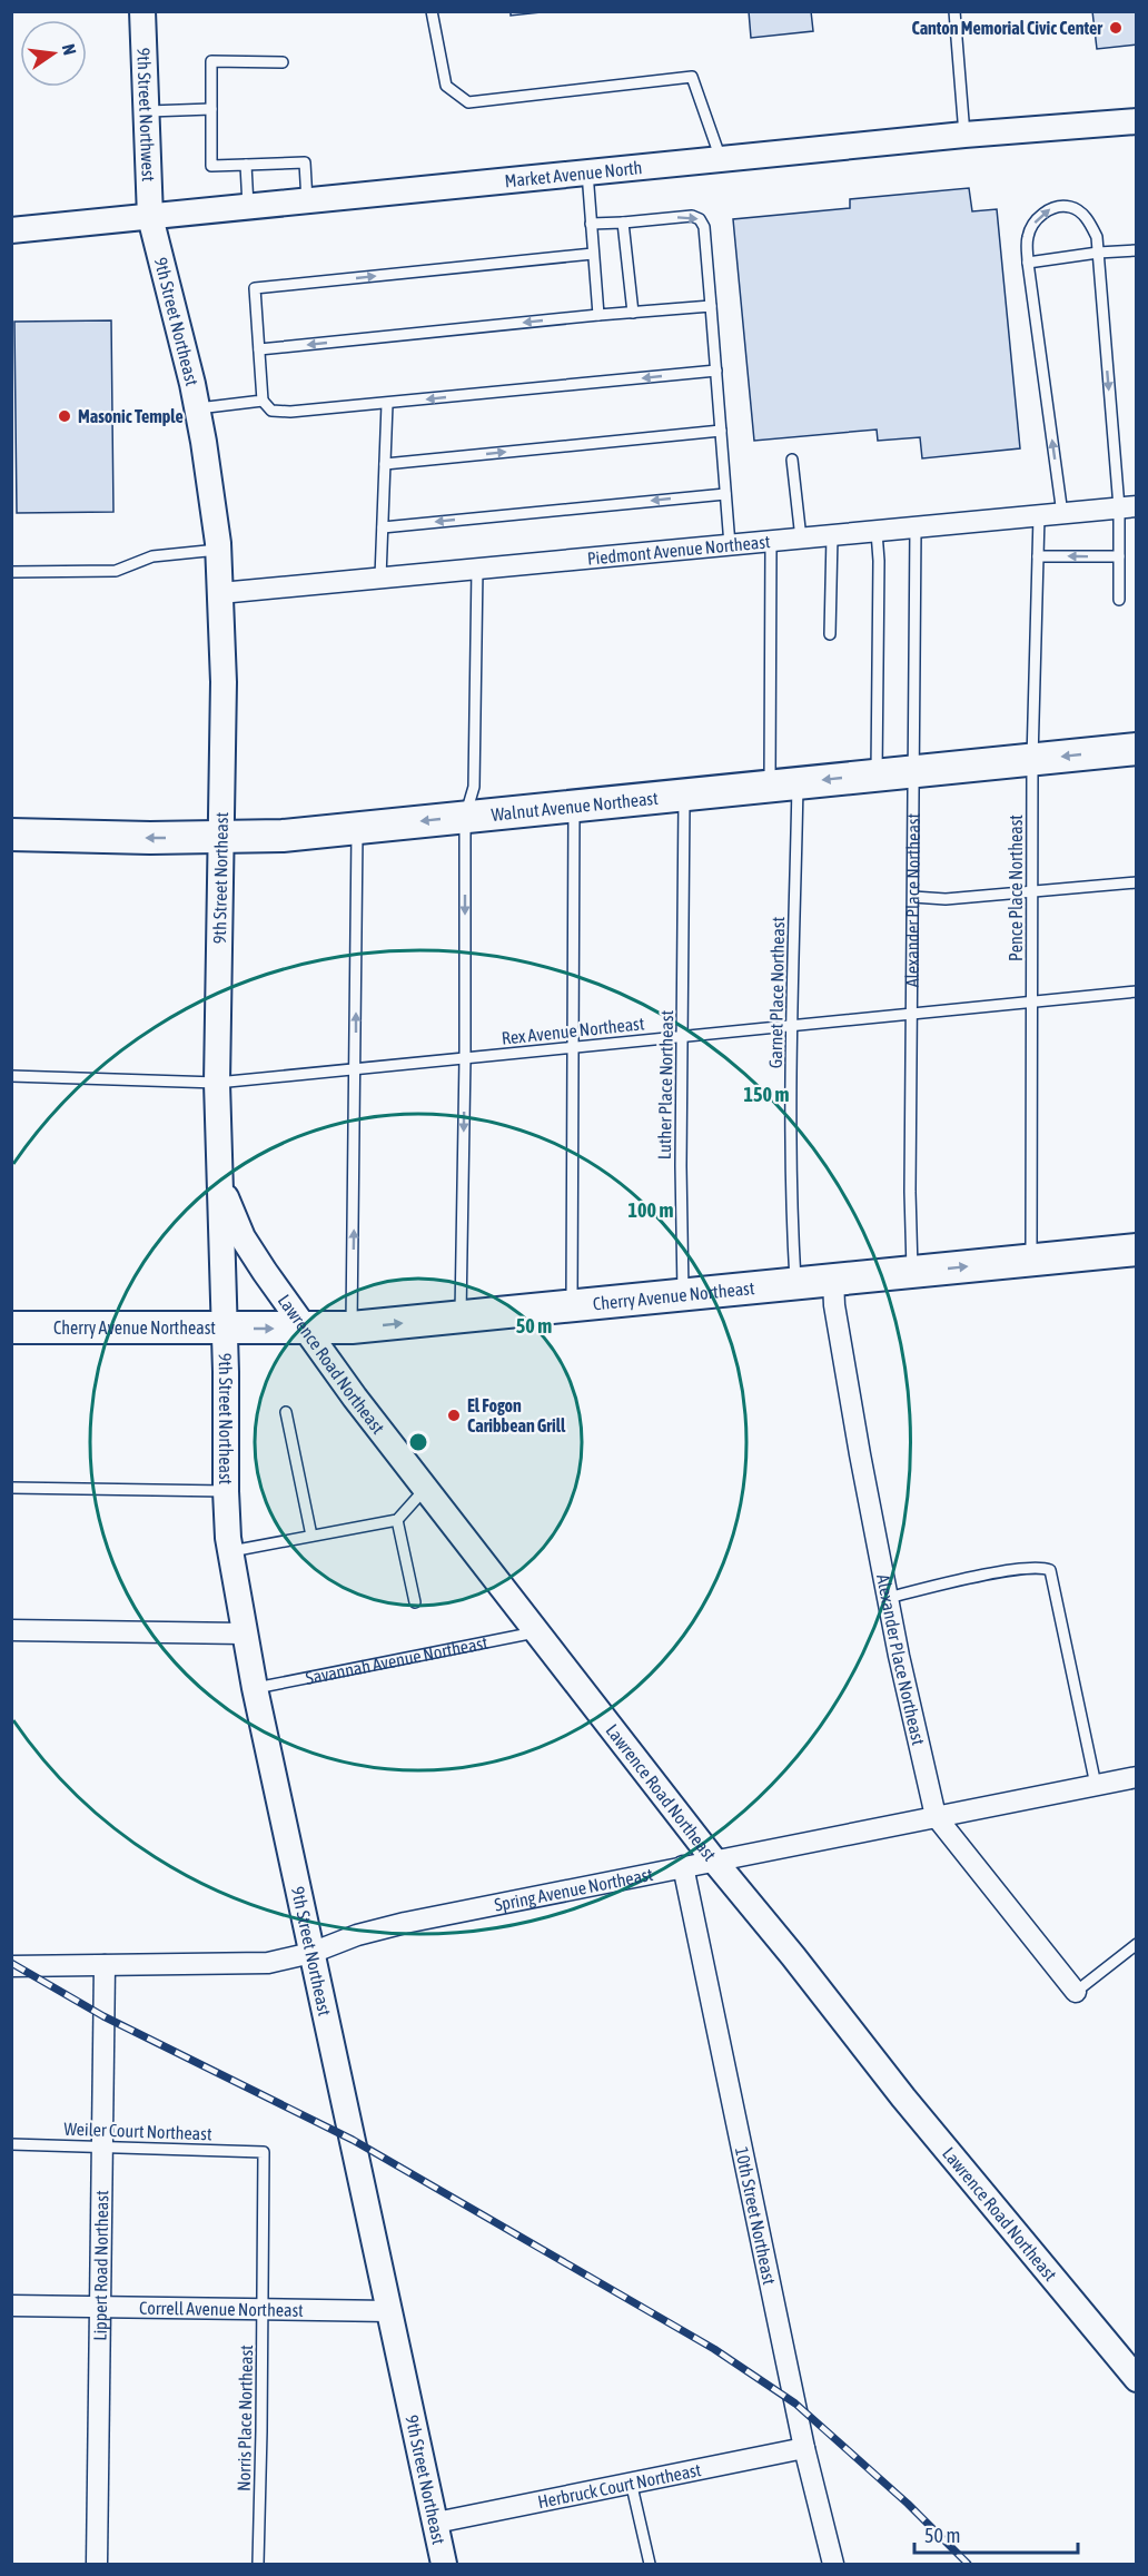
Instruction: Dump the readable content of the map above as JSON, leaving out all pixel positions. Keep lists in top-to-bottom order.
{
  "streets": {
    "main road": ["Walnut Avenue Northeast", "Cherry Avenue Northeast"],
    "street": [
      "9th Street Northwest",
      "Market Avenue North",
      "9th Street Northeast",
      "Piedmont Avenue Northeast",
      "Alexander Place Northeast",
      "Lawrence Road Northeast",
      "Spring Avenue Northeast",
      "10th Street Northeast",
      "Lippert Road Northeast",
      "Correll Avenue Northeast",
      "Herbruck Court Northeast"
    ],
    "lane": [
      "Pence Place Northeast",
      "Garnet Place Northeast",
      "Rex Avenue Northeast",
      "Luther Place Northeast",
      "Savannah Avenue Northeast",
      "Weiler Court Northeast",
      "Norris Place Northeast"
    ]
  },
  "crossings": [
    ["9th Street Northwest", "Market Avenue North"],
    ["9th Street Northwest", "9th Street Northeast"],
    ["Market Avenue North", "9th Street Northeast"],
    ["9th Street Northeast", "Piedmont Avenue Northeast"],
    ["9th Street Northeast", "Walnut Avenue Northeast"],
    ["9th Street Northeast", "Rex Avenue Northeast"],
    ["9th Street Northeast", "Cherry Avenue Northeast"],
    ["9th Street Northeast", "Lawrence Road Northeast"],
    ["9th Street Northeast", "Savannah Avenue Northeast"],
    ["9th Street Northeast", "Spring Avenue Northeast"],
    ["9th Street Northeast", "Correll Avenue Northeast"],
    ["9th Street Northeast", "Herbruck Court Northeast"],
    ["Piedmont Avenue Northeast", "Pence Place Northeast"],
    ["Piedmont Avenue Northeast", "Alexander Place Northeast"],
    ["Piedmont Avenue Northeast", "Garnet Place Northeast"],
    ["Walnut Avenue Northeast", "Pence Place Northeast"],
    ["Walnut Avenue Northeast", "Alexander Place Northeast"],
    ["Walnut Avenue Northeast", "Garnet Place Northeast"],
    ["Walnut Avenue Northeast", "Luther Place Northeast"],
    ["Pence Place Northeast", "Rex Avenue Northeast"],
    ["Pence Place Northeast", "Cherry Avenue Northeast"],
    ["Alexander Place Northeast", "Rex Avenue Northeast"],
    ["Alexander Place Northeast", "Cherry Avenue Northeast"],
    ["Alexander Place Northeast", "Spring Avenue Northeast"],
    ["Garnet Place Northeast", "Rex Avenue Northeast"],
    ["Garnet Place Northeast", "Cherry Avenue Northeast"],
    ["Rex Avenue Northeast", "Luther Place Northeast"],
    ["Luther Place Northeast", "Cherry Avenue Northeast"],
    ["Cherry Avenue Northeast", "Lawrence Road Northeast"],
    ["Lawrence Road Northeast", "Savannah Avenue Northeast"],
    ["Lawrence Road Northeast", "Spring Avenue Northeast"],
    ["Spring Avenue Northeast", "10th Street Northeast"],
    ["Spring Avenue Northeast", "Lippert Road Northeast"],
    ["Weiler Court Northeast", "Lippert Road Northeast"],
    ["Weiler Court Northeast", "Norris Place Northeast"],
    ["10th Street Northeast", "Herbruck Court Northeast"],
    ["Lippert Road Northeast", "Correll Avenue Northeast"],
    ["Correll Avenue Northeast", "Norris Place Northeast"]
  ],
  "one_way": ["Walnut Avenue Northeast"],
  "places": ["Canton Memorial Civic Center", "Masonic Temple", "El Fogon Caribbean Grill"],
  "scale_bar": "50 m",
  "north": "right",
  "rings": ["150 m", "100 m", "50 m"]
}
